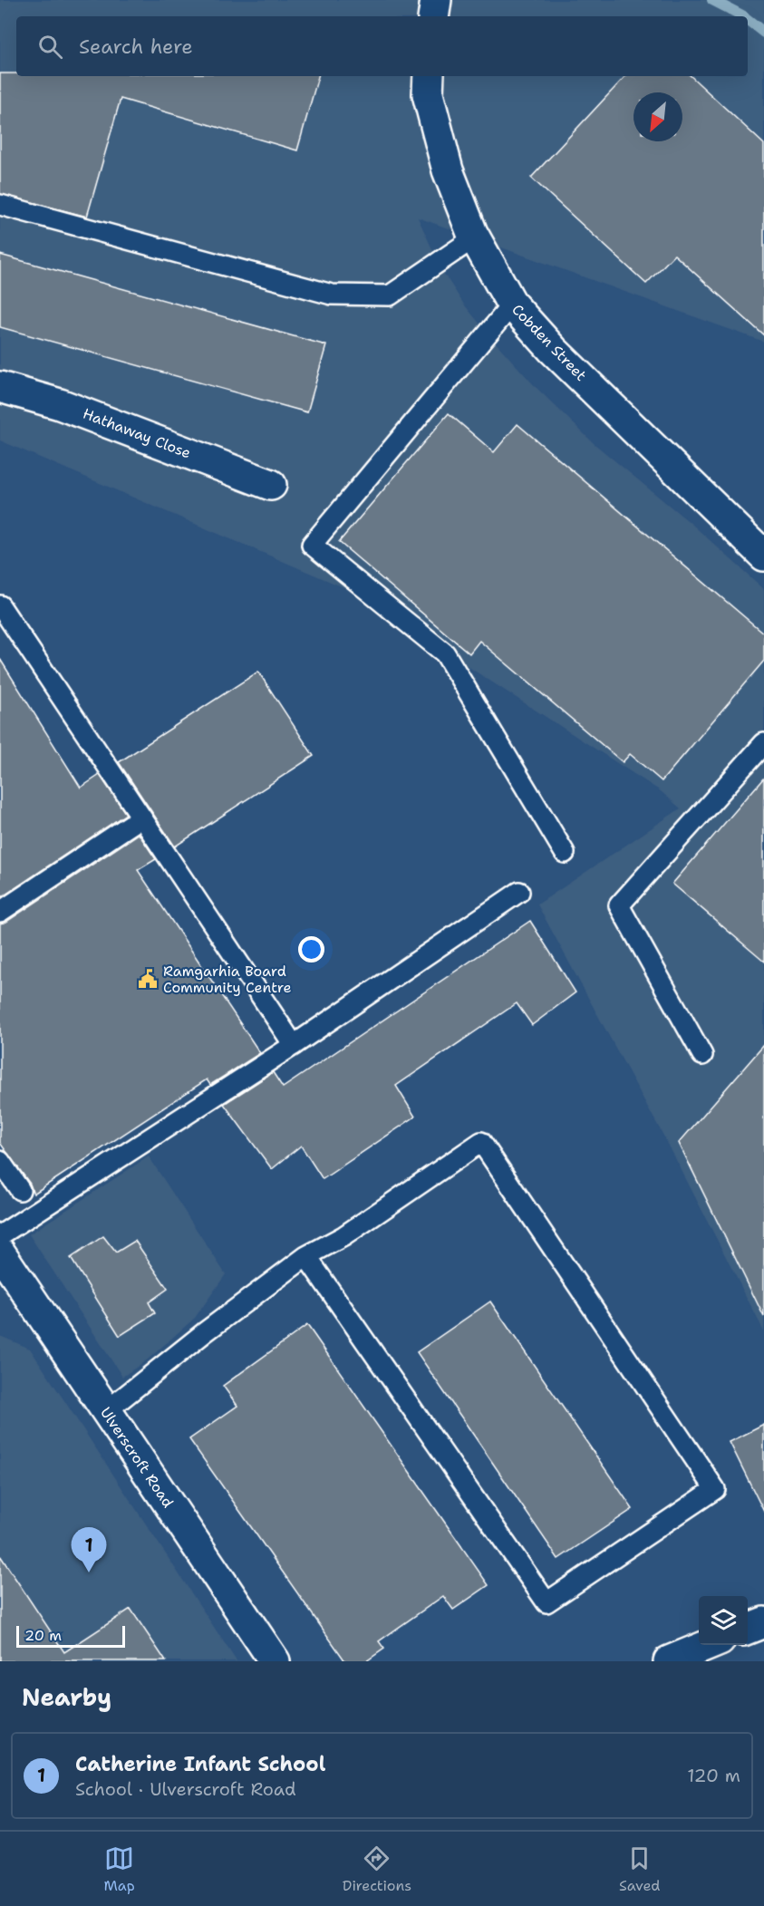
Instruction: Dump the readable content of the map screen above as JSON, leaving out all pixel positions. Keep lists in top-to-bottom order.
{
  "streets": {
    "street": ["Cobden Street", "Hathaway Close", "Ulverscroft Road"]
  },
  "places": {
    "public building": ["Ramgarhia Board Community Centre"]
  },
  "scale_bar": "20 m",
  "north": "bottom left",
  "page": {
    "search": "Search here",
    "pins": "1",
    "scale": "20 m",
    "heading": "Nearby",
    "list": [
      {
        "mark": "1",
        "name": "Catherine Infant School",
        "note": "School · Ulverscroft Road",
        "value": "120 m"
      }
    ],
    "nav": ["Map", "Directions", "Saved"]
  }
}
